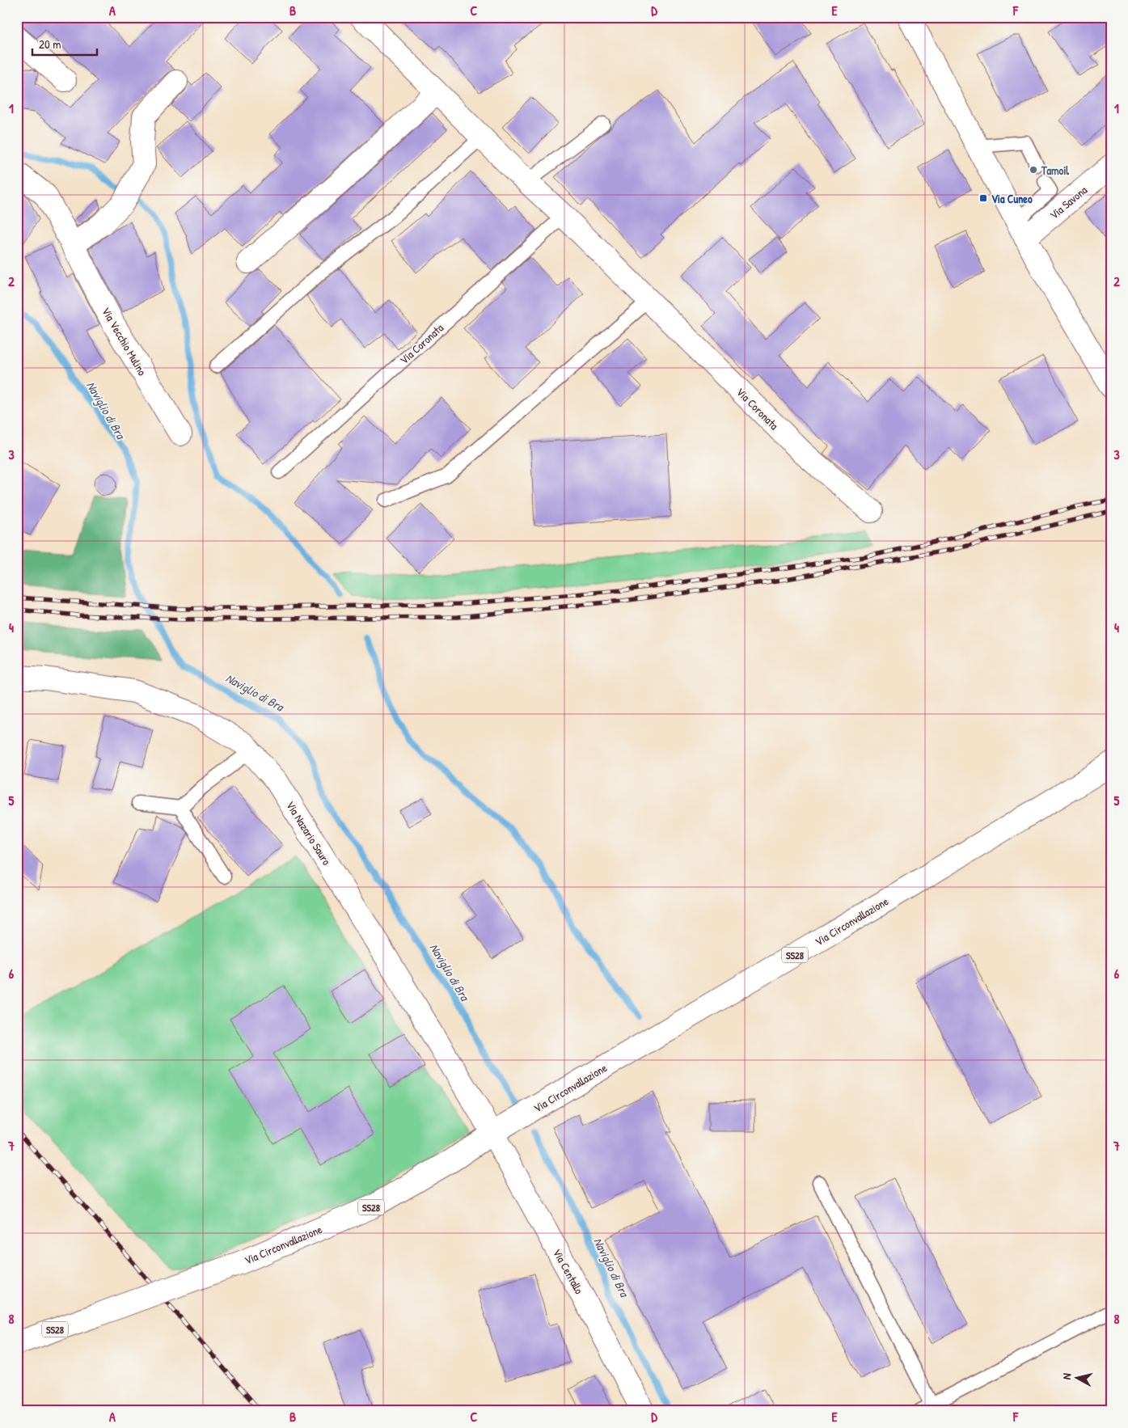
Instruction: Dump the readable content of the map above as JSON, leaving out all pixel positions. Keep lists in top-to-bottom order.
{
  "streets": {
    "street": [
      "Via Savona",
      "Via Vecchio Mulino",
      "Via Coronata",
      "Via Nazario Sauro",
      "Via Circonvallazione",
      "SS28",
      "Via Centallo"
    ]
  },
  "crossings": [
    ["Via Nazario Sauro", "Via Circonvallazione"],
    ["Via Nazario Sauro", "Via Centallo"],
    ["Via Circonvallazione", "Via Centallo"]
  ],
  "water": ["Naviglio di Bra"],
  "places": {
    "other": ["Tamoil"],
    "transit": ["Via Cuneo"]
  },
  "scale_bar": "20 m",
  "north": "left",
  "grid": {
    "columns": [
      "A",
      "B",
      "C",
      "D",
      "E",
      "F"
    ],
    "rows": [
      "1",
      "2",
      "3",
      "4",
      "5",
      "6",
      "7",
      "8"
    ]
  }
}
